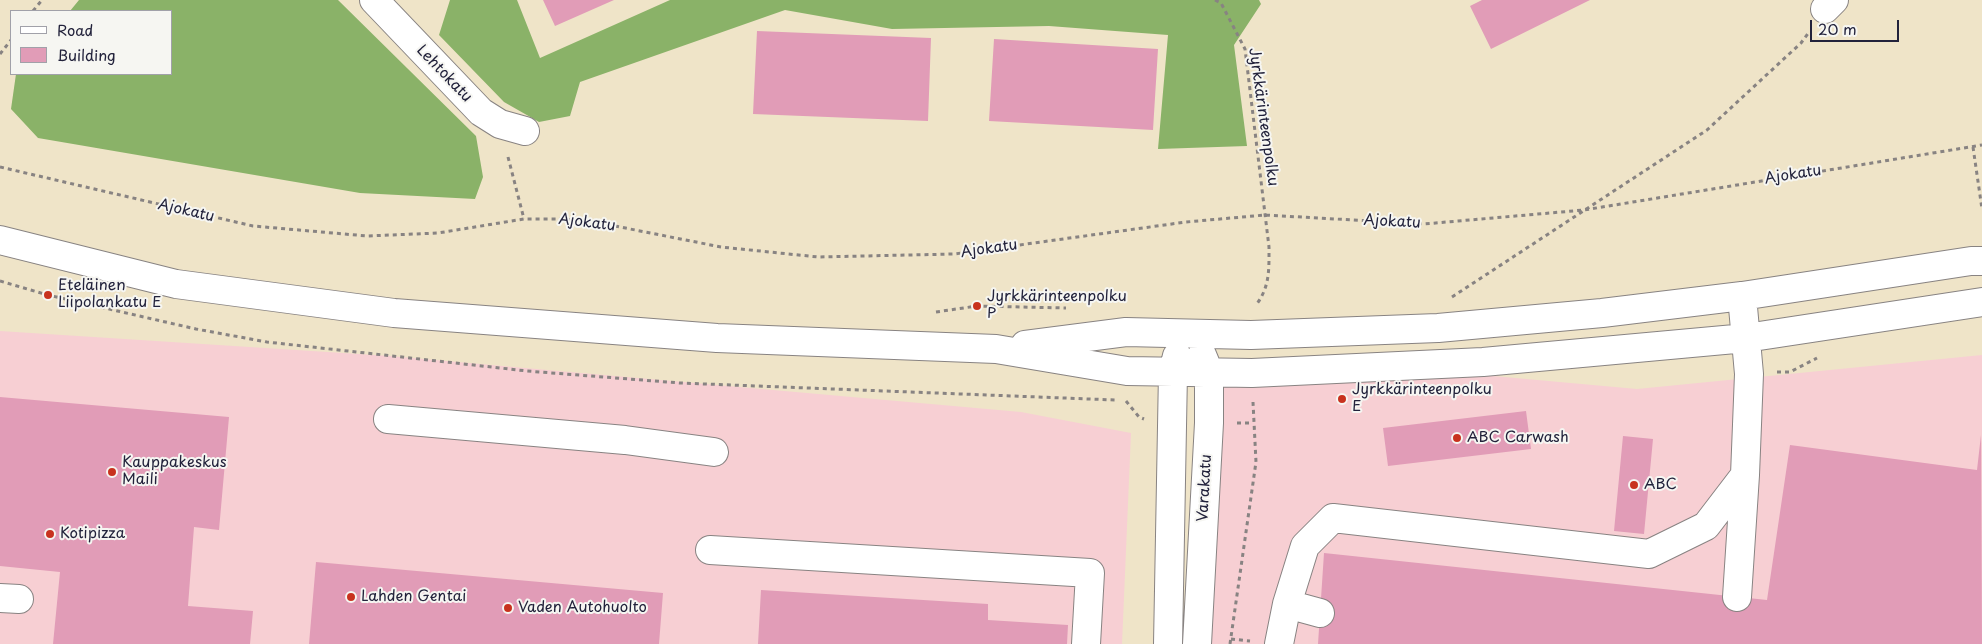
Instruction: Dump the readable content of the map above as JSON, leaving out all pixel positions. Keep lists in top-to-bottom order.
{
  "streets": {
    "street": ["Lehtokatu", "Varakatu"],
    "path": ["Jyrkkärinteenpolku", "Ajokatu"]
  },
  "crossings": [
    ["Jyrkkärinteenpolku", "Ajokatu"]
  ],
  "places": [
    "Eteläinen Liipolankatu E",
    "Jyrkkärinteenpolku P",
    "Jyrkkärinteenpolku E",
    "ABC Carwash",
    "Kauppakeskus Maili",
    "ABC",
    "Kotipizza",
    "Lahden Gentai",
    "Vaden Autohuolto"
  ],
  "legend": ["Road", "Building"],
  "scale_bar": "20 m"
}
